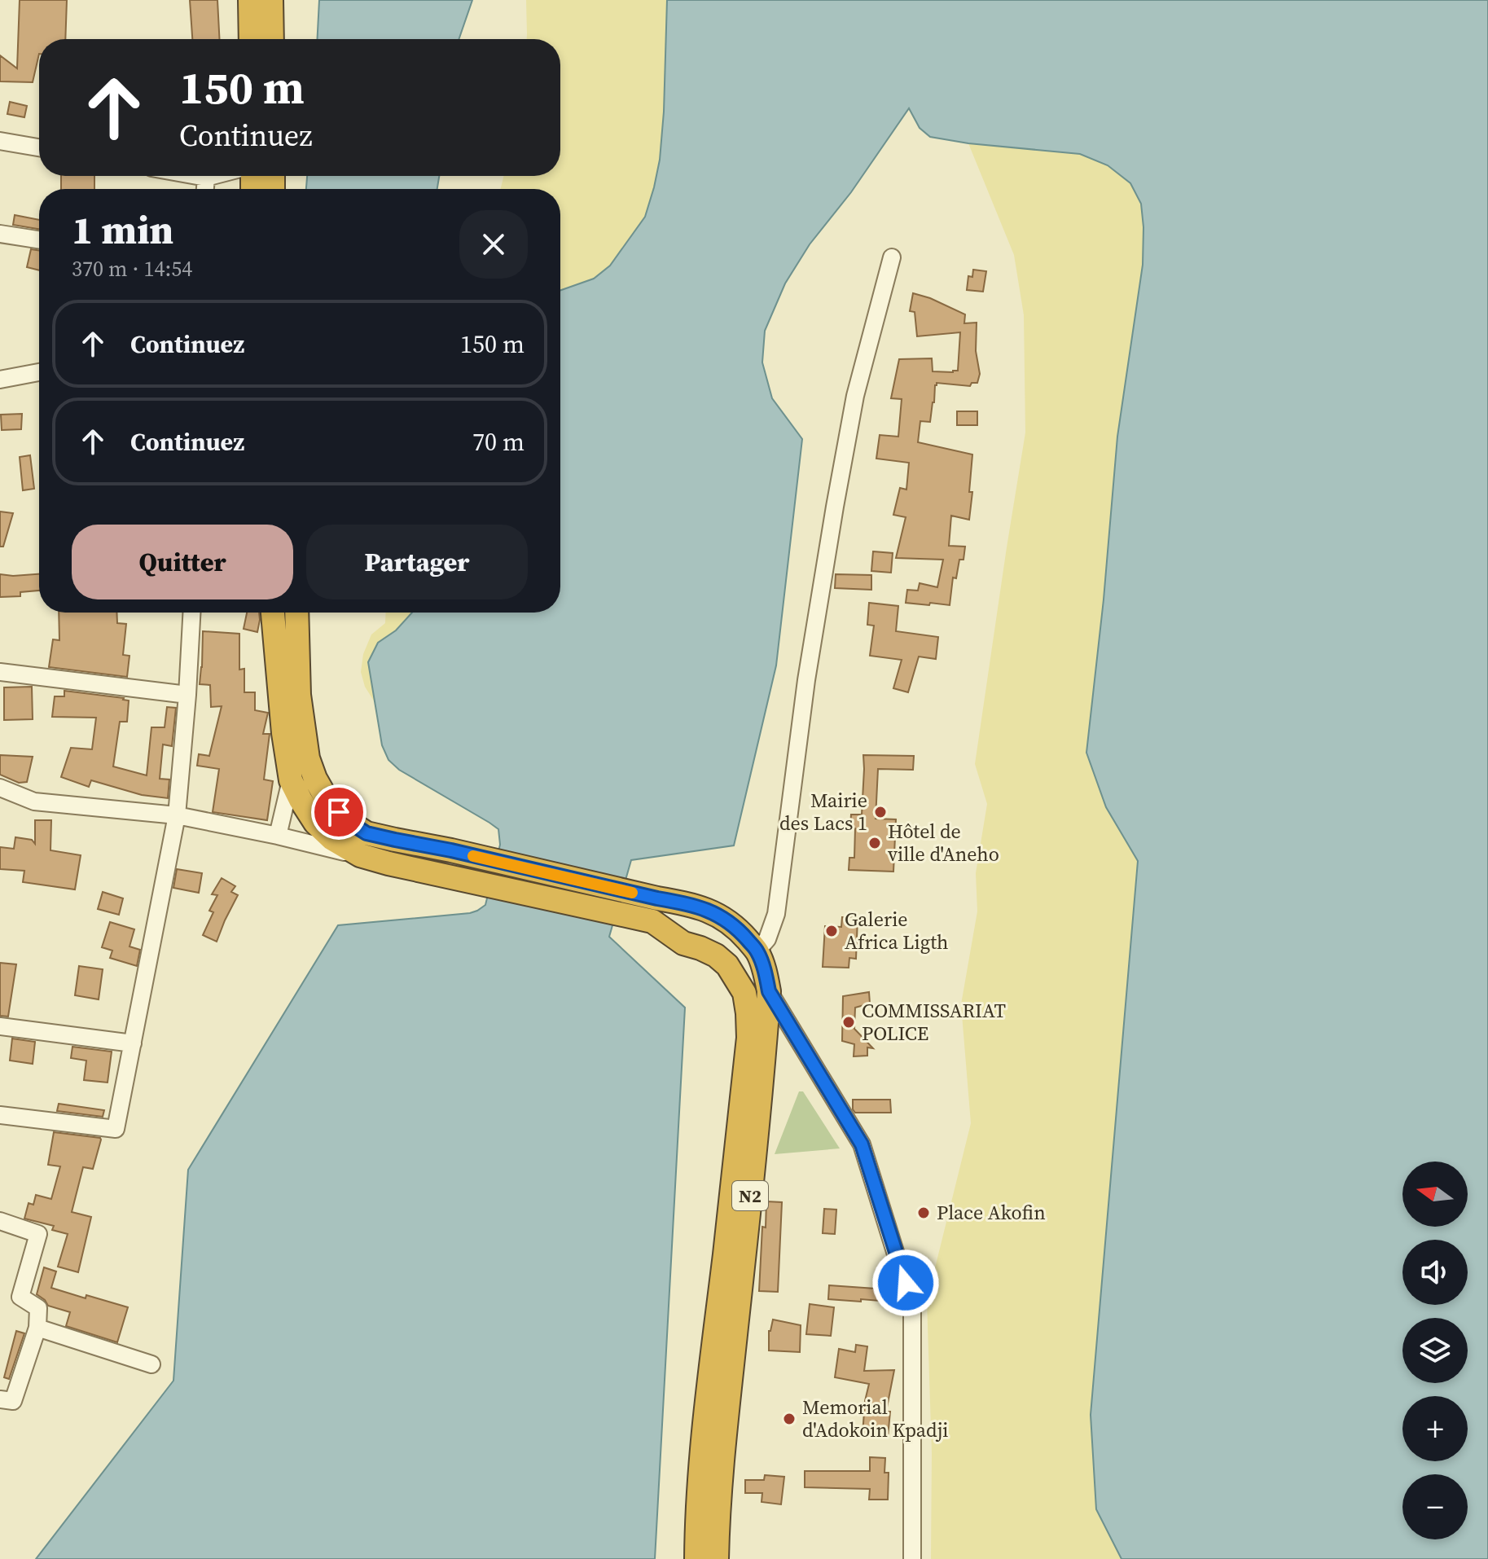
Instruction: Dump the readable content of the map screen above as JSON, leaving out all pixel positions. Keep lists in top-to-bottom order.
{
  "streets": {
    "highway": ["N2"]
  },
  "places": [
    "Mairie des Lacs 1",
    "Hôtel de ville d'Aneho",
    "Galerie Africa Ligth",
    "COMMISSARIAT POLICE",
    "Place Akofin",
    "Memorial d'Adokoin Kpadji"
  ],
  "north": "left",
  "page": {
    "turn": ["150 m", "Continuez"],
    "heading": ["1 min", "370 m · 14:54"],
    "list": [
      {
        "name": "Continuez",
        "value": "150 m"
      },
      {
        "name": "Continuez",
        "value": "70 m"
      }
    ],
    "buttons": ["Quitter", "Partager"],
    "map_buttons": ["+", "−"]
  }
}
